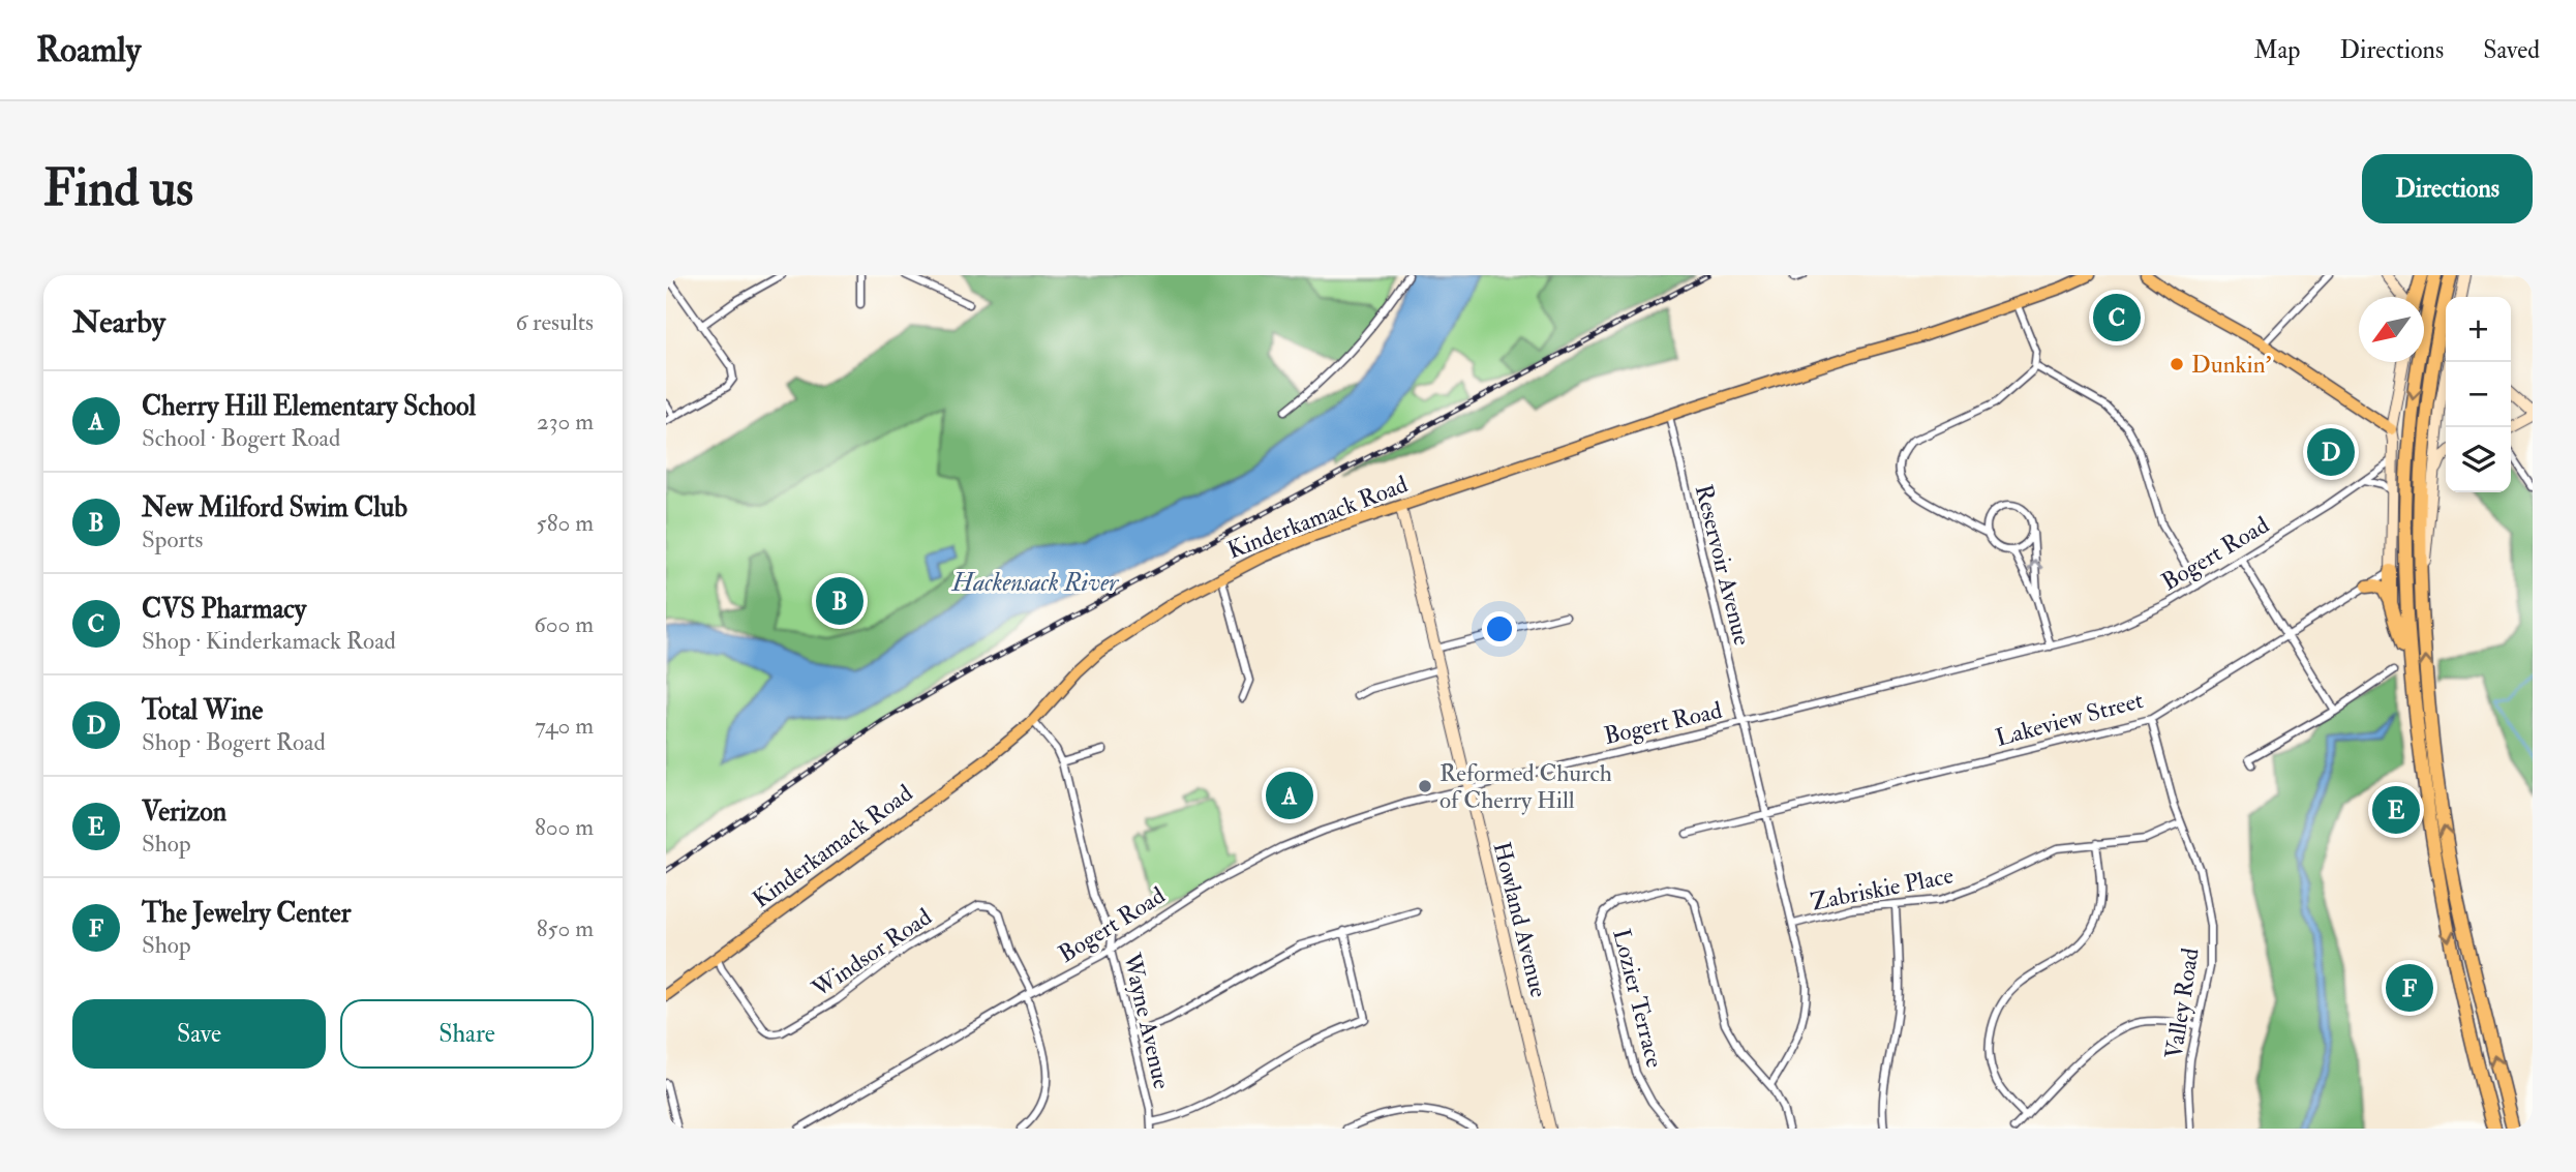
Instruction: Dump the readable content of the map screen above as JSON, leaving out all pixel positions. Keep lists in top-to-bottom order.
{
  "streets": {
    "main road": ["Kinderkamack Road"],
    "street": [
      "Bogert Road",
      "Reservoir Avenue",
      "Lakeview Street",
      "Zabriskie Place",
      "Howland Avenue",
      "Windsor Road",
      "Lozier Terrace",
      "Valley Road",
      "Wayne Avenue"
    ]
  },
  "crossings": [
    ["Kinderkamack Road", "Reservoir Avenue"],
    ["Kinderkamack Road", "Howland Avenue"],
    ["Kinderkamack Road", "Windsor Road"],
    ["Kinderkamack Road", "Wayne Avenue"],
    ["Bogert Road", "Reservoir Avenue"],
    ["Bogert Road", "Howland Avenue"],
    ["Bogert Road", "Windsor Road"],
    ["Bogert Road", "Wayne Avenue"],
    ["Reservoir Avenue", "Lakeview Street"],
    ["Reservoir Avenue", "Zabriskie Place"],
    ["Reservoir Avenue", "Lozier Terrace"],
    ["Lakeview Street", "Valley Road"],
    ["Zabriskie Place", "Valley Road"]
  ],
  "water": ["Hackensack River"],
  "places": ["Dunkin'", "Reformed Church of Cherry Hill"],
  "north": "bottom left",
  "page": {
    "header": "Roamly",
    "nav": ["Map", "Directions", "Saved"],
    "buttons": [
      "Directions",
      ["Save", "Share"]
    ],
    "title": "Find us",
    "heading": ["Nearby", "6 results"],
    "pins": [
      "C",
      "D",
      "B",
      "A",
      "E",
      "F"
    ],
    "map_buttons": ["+", "−"],
    "list": [
      {
        "mark": "A",
        "name": "Cherry Hill Elementary School",
        "note": "School · Bogert Road",
        "value": "230 m"
      },
      {
        "mark": "B",
        "name": "New Milford Swim Club",
        "note": "Sports",
        "value": "580 m"
      },
      {
        "mark": "C",
        "name": "CVS Pharmacy",
        "note": "Shop · Kinderkamack Road",
        "value": "600 m"
      },
      {
        "mark": "D",
        "name": "Total Wine",
        "note": "Shop · Bogert Road",
        "value": "740 m"
      },
      {
        "mark": "E",
        "name": "Verizon",
        "note": "Shop",
        "value": "800 m"
      },
      {
        "mark": "F",
        "name": "The Jewelry Center",
        "note": "Shop",
        "value": "850 m"
      }
    ]
  }
}
